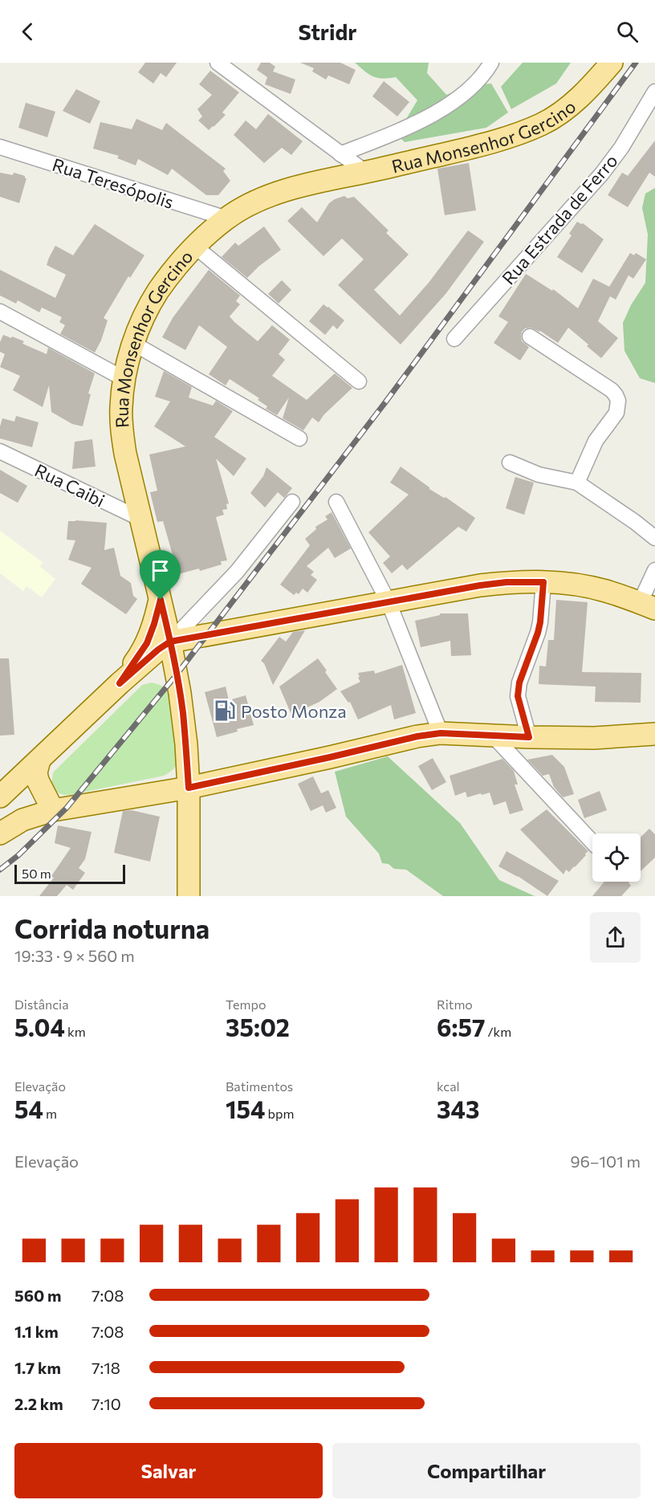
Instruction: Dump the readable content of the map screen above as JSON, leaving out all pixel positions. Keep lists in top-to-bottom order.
{
  "streets": {
    "main road": ["Rua Monsenhor Gercino"],
    "street": ["Rua Teresópolis", "Rua Estrada de Ferro", "Rua Caibi"]
  },
  "crossings": [
    ["Rua Monsenhor Gercino", "Rua Teresópolis"],
    ["Rua Monsenhor Gercino", "Rua Caibi"]
  ],
  "places": {
    "fuel station": ["Posto Monza"]
  },
  "scale_bar": "50 m",
  "page": {
    "header": "Stridr",
    "scale": "50 m",
    "heading": ["Corrida noturna", "19:33 · 9 × 560 m"],
    "stats": [
      ["Distância", "5.04 km"],
      ["Tempo", "35:02"],
      ["Ritmo", "6:57 /km"],
      ["Elevação", "54 m"],
      ["Batimentos", "154 bpm"],
      ["kcal", "343"]
    ],
    "chart": ["Elevação", "96–101 m"],
    "list": [
      {
        "name": "560 m",
        "note": "7:08"
      },
      {
        "name": "1.1 km",
        "note": "7:08"
      },
      {
        "name": "1.7 km",
        "note": "7:18"
      },
      {
        "name": "2.2 km",
        "note": "7:10"
      }
    ],
    "buttons": ["Salvar", "Compartilhar"]
  }
}
